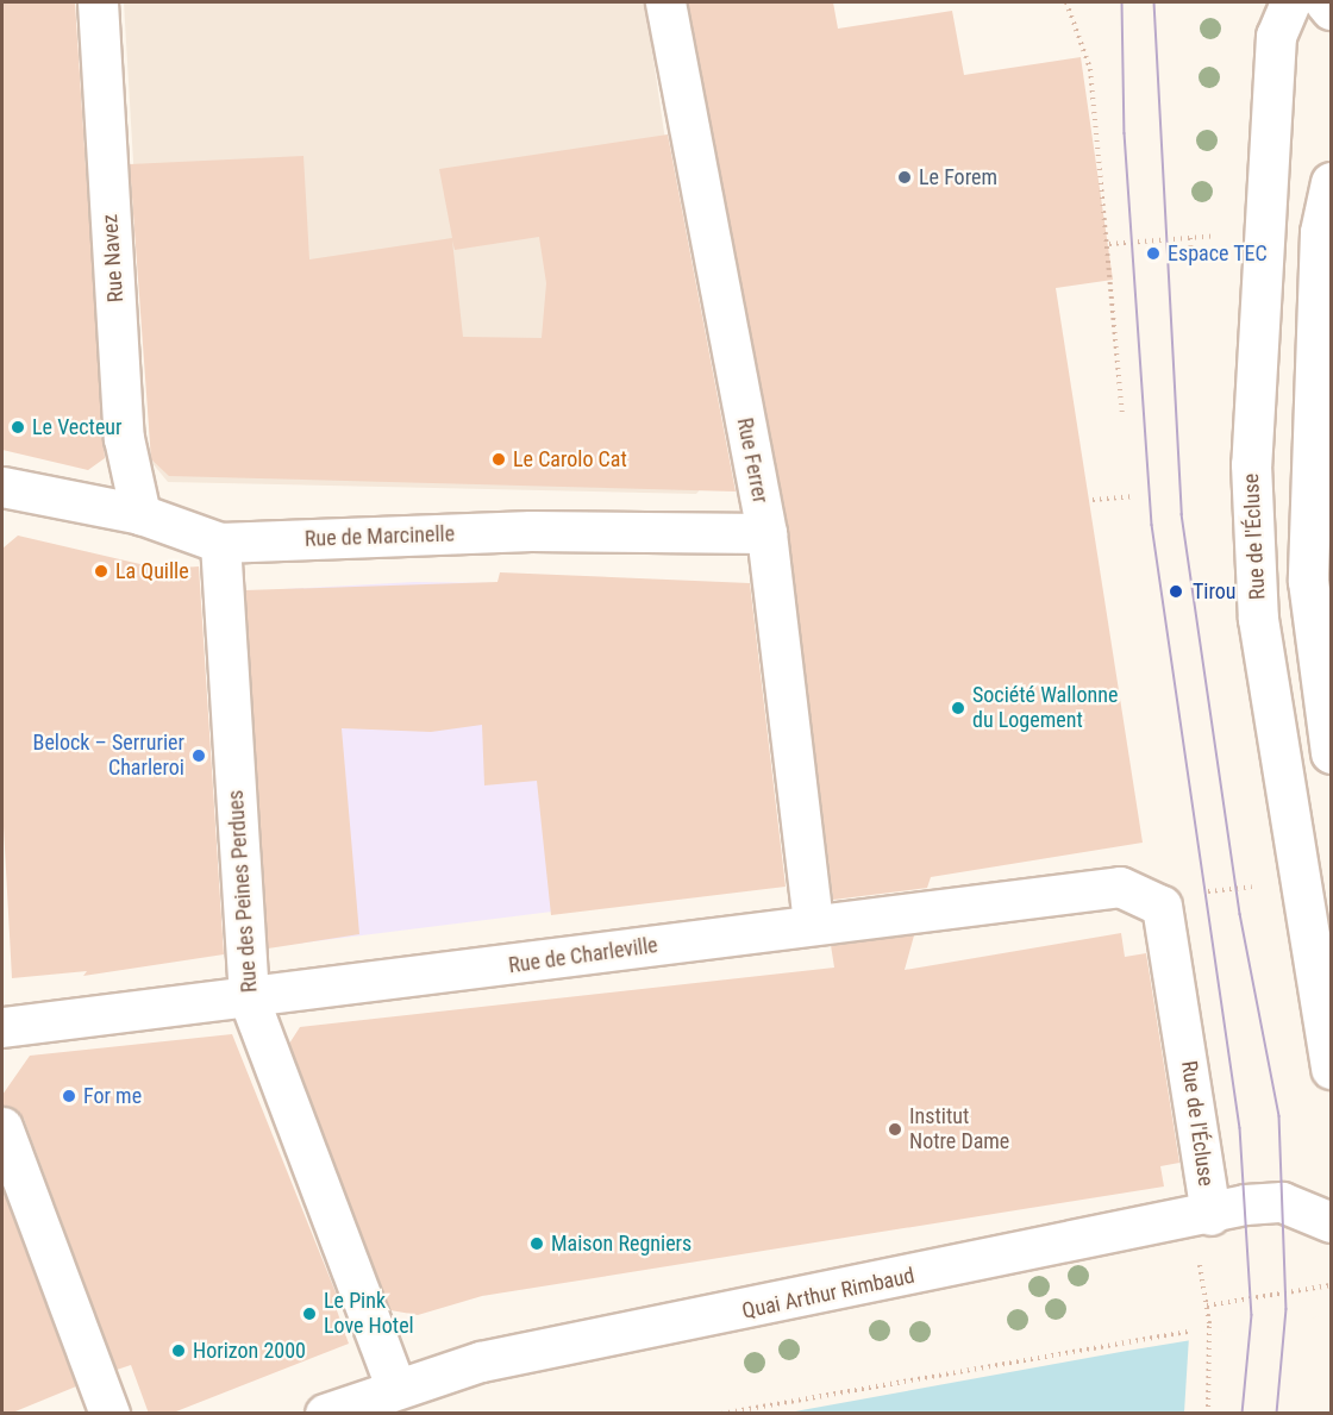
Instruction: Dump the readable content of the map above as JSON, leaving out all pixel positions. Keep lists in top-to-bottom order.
{
  "streets": {
    "street": [
      "Rue Navez",
      "Rue Ferrer",
      "Rue de Marcinelle",
      "Rue de l'Écluse",
      "Rue des Peines Perdues",
      "Rue de Charleville",
      "Quai Arthur Rimbaud"
    ]
  },
  "crossings": [
    ["Rue Navez", "Rue de Marcinelle"],
    ["Rue Ferrer", "Rue de Marcinelle"],
    ["Rue Ferrer", "Rue de Charleville"],
    ["Rue de Marcinelle", "Rue des Peines Perdues"],
    ["Rue de l'Écluse", "Rue de Charleville"],
    ["Rue de l'Écluse", "Quai Arthur Rimbaud"],
    ["Rue des Peines Perdues", "Rue de Charleville"],
    ["Rue des Peines Perdues", "Quai Arthur Rimbaud"]
  ],
  "places": [
    "Le Forem",
    "Espace TEC",
    "Le Vecteur",
    "Le Carolo Cat",
    "La Quille",
    "Tirou",
    "Société Wallonne du Logement",
    "Belock – Serrurier Charleroi",
    "For me",
    "Institut Notre Dame",
    "Maison Regniers",
    "Le Pink Love Hotel",
    "Horizon 2000"
  ]
}
